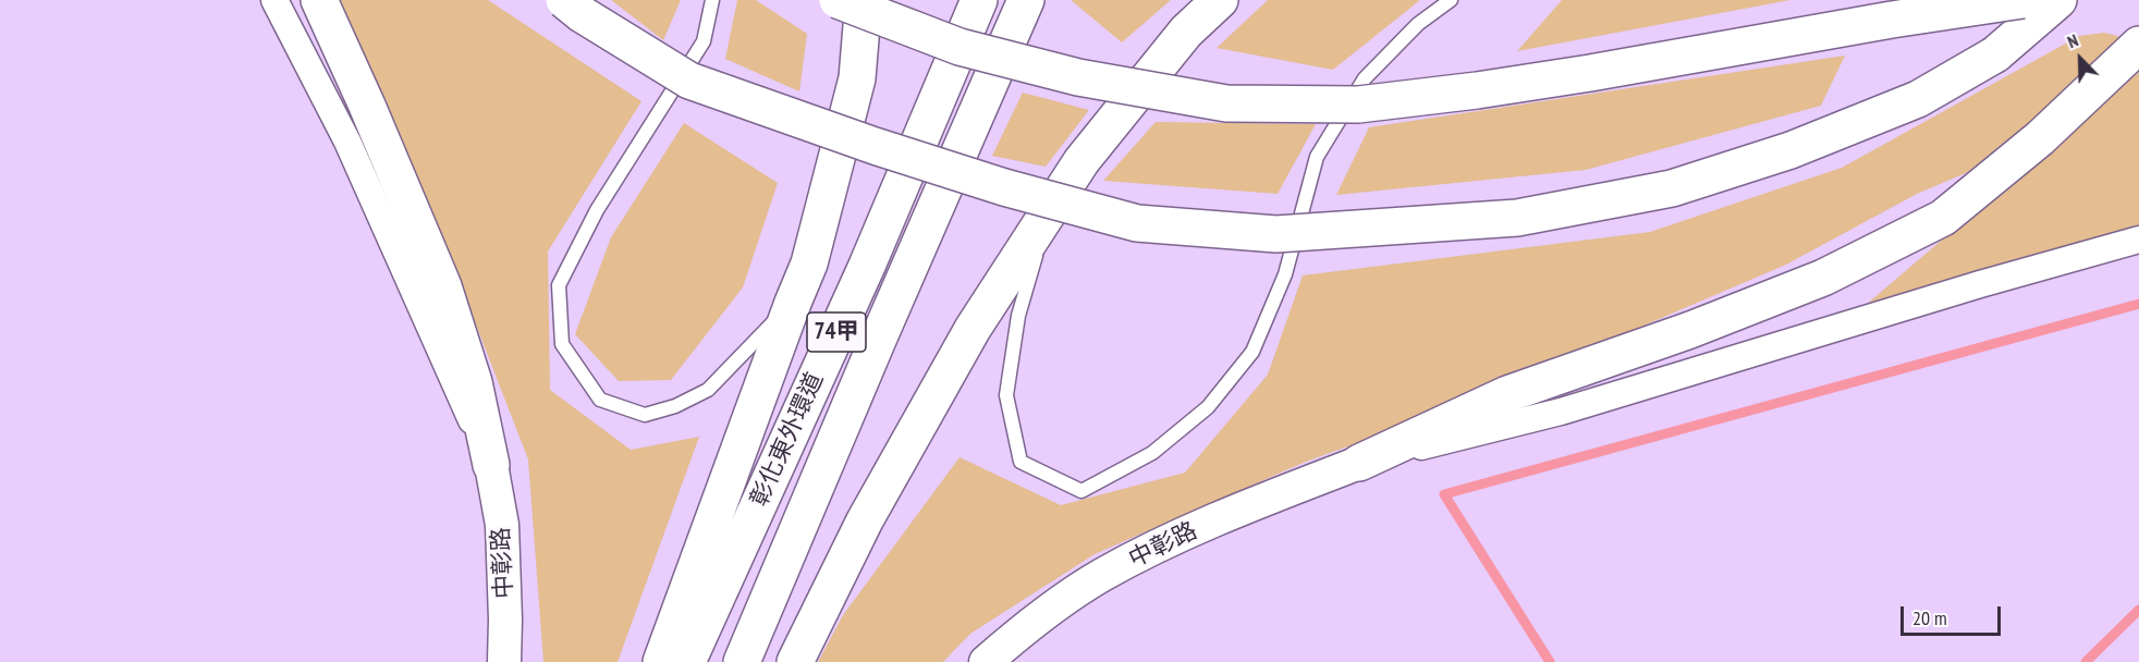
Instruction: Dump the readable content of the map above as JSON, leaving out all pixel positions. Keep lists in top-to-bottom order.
{
  "streets": {
    "main road": ["74甲", "彰化東外環道"],
    "street": ["中彰路"]
  },
  "scale_bar": "20 m",
  "north": "top left"
}
